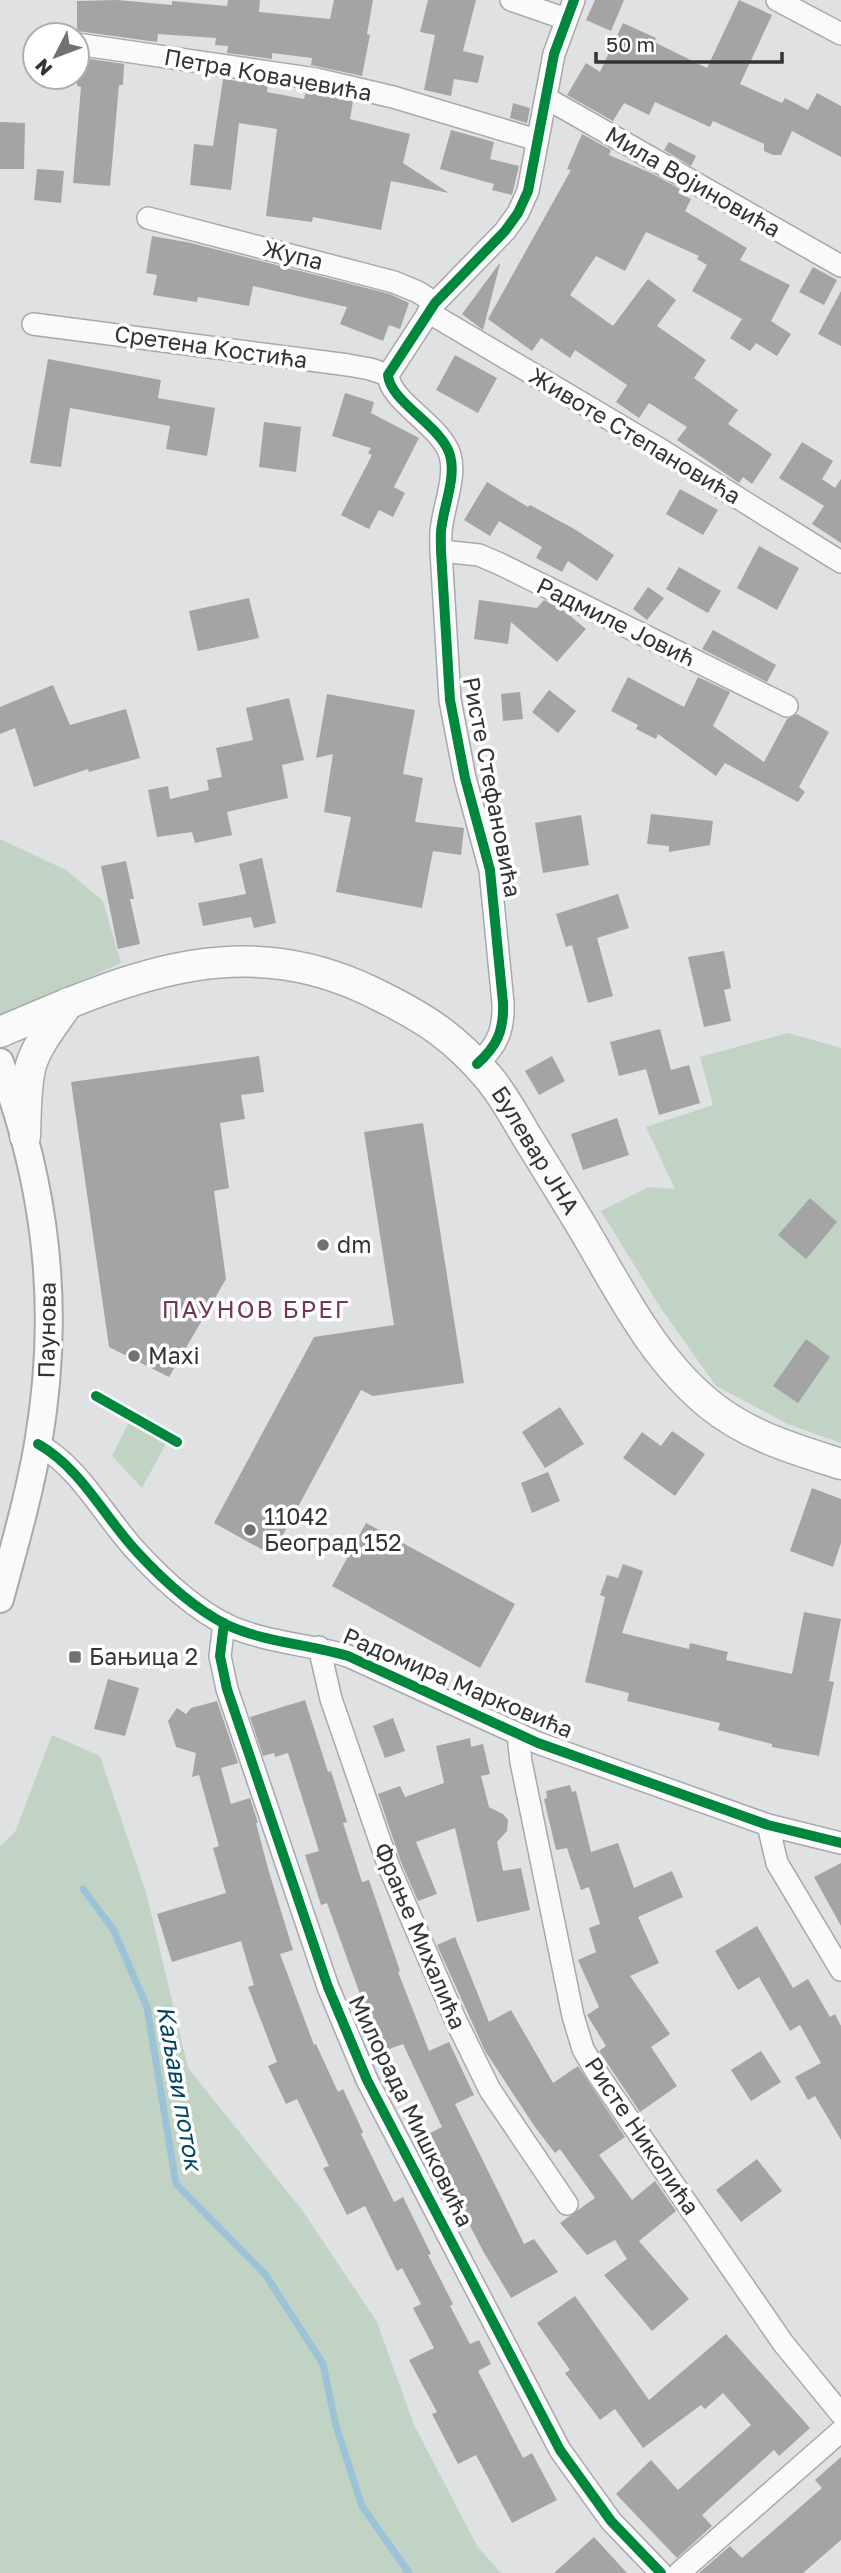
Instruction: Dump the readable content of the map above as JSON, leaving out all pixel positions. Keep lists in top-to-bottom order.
{
  "streets": {
    "main road": ["Булевар ЈНА"],
    "street": [
      "Петра Ковачевића",
      "Мила Војиновића",
      "Жупа",
      "Сретена Костића",
      "Животе Степановића",
      "Радмиле Јовић",
      "Ристе Стефановића",
      "Паунова",
      "Радомира Марковића",
      "Фрање Михалића",
      "Милорада Мишковића",
      "Ристе Николића"
    ]
  },
  "crossings": [
    ["Жупа", "Животе Степановића"],
    ["Сретена Костића", "Ристе Стефановића"],
    ["Радмиле Јовић", "Ристе Стефановића"],
    ["Ристе Стефановића", "Булевар ЈНА"],
    ["Паунова", "Радомира Марковића"],
    ["Радомира Марковића", "Фрање Михалића"],
    ["Радомира Марковића", "Милорада Мишковића"],
    ["Радомира Марковића", "Ристе Николића"]
  ],
  "districts": ["ПАУНОВ БРЕГ"],
  "water": ["Каљави поток"],
  "places": {
    "other": ["dm", "Maxi", "11042 Београд 152"],
    "transit": ["Бањица 2"]
  },
  "scale_bar": "50 m",
  "north": "bottom left"
}
